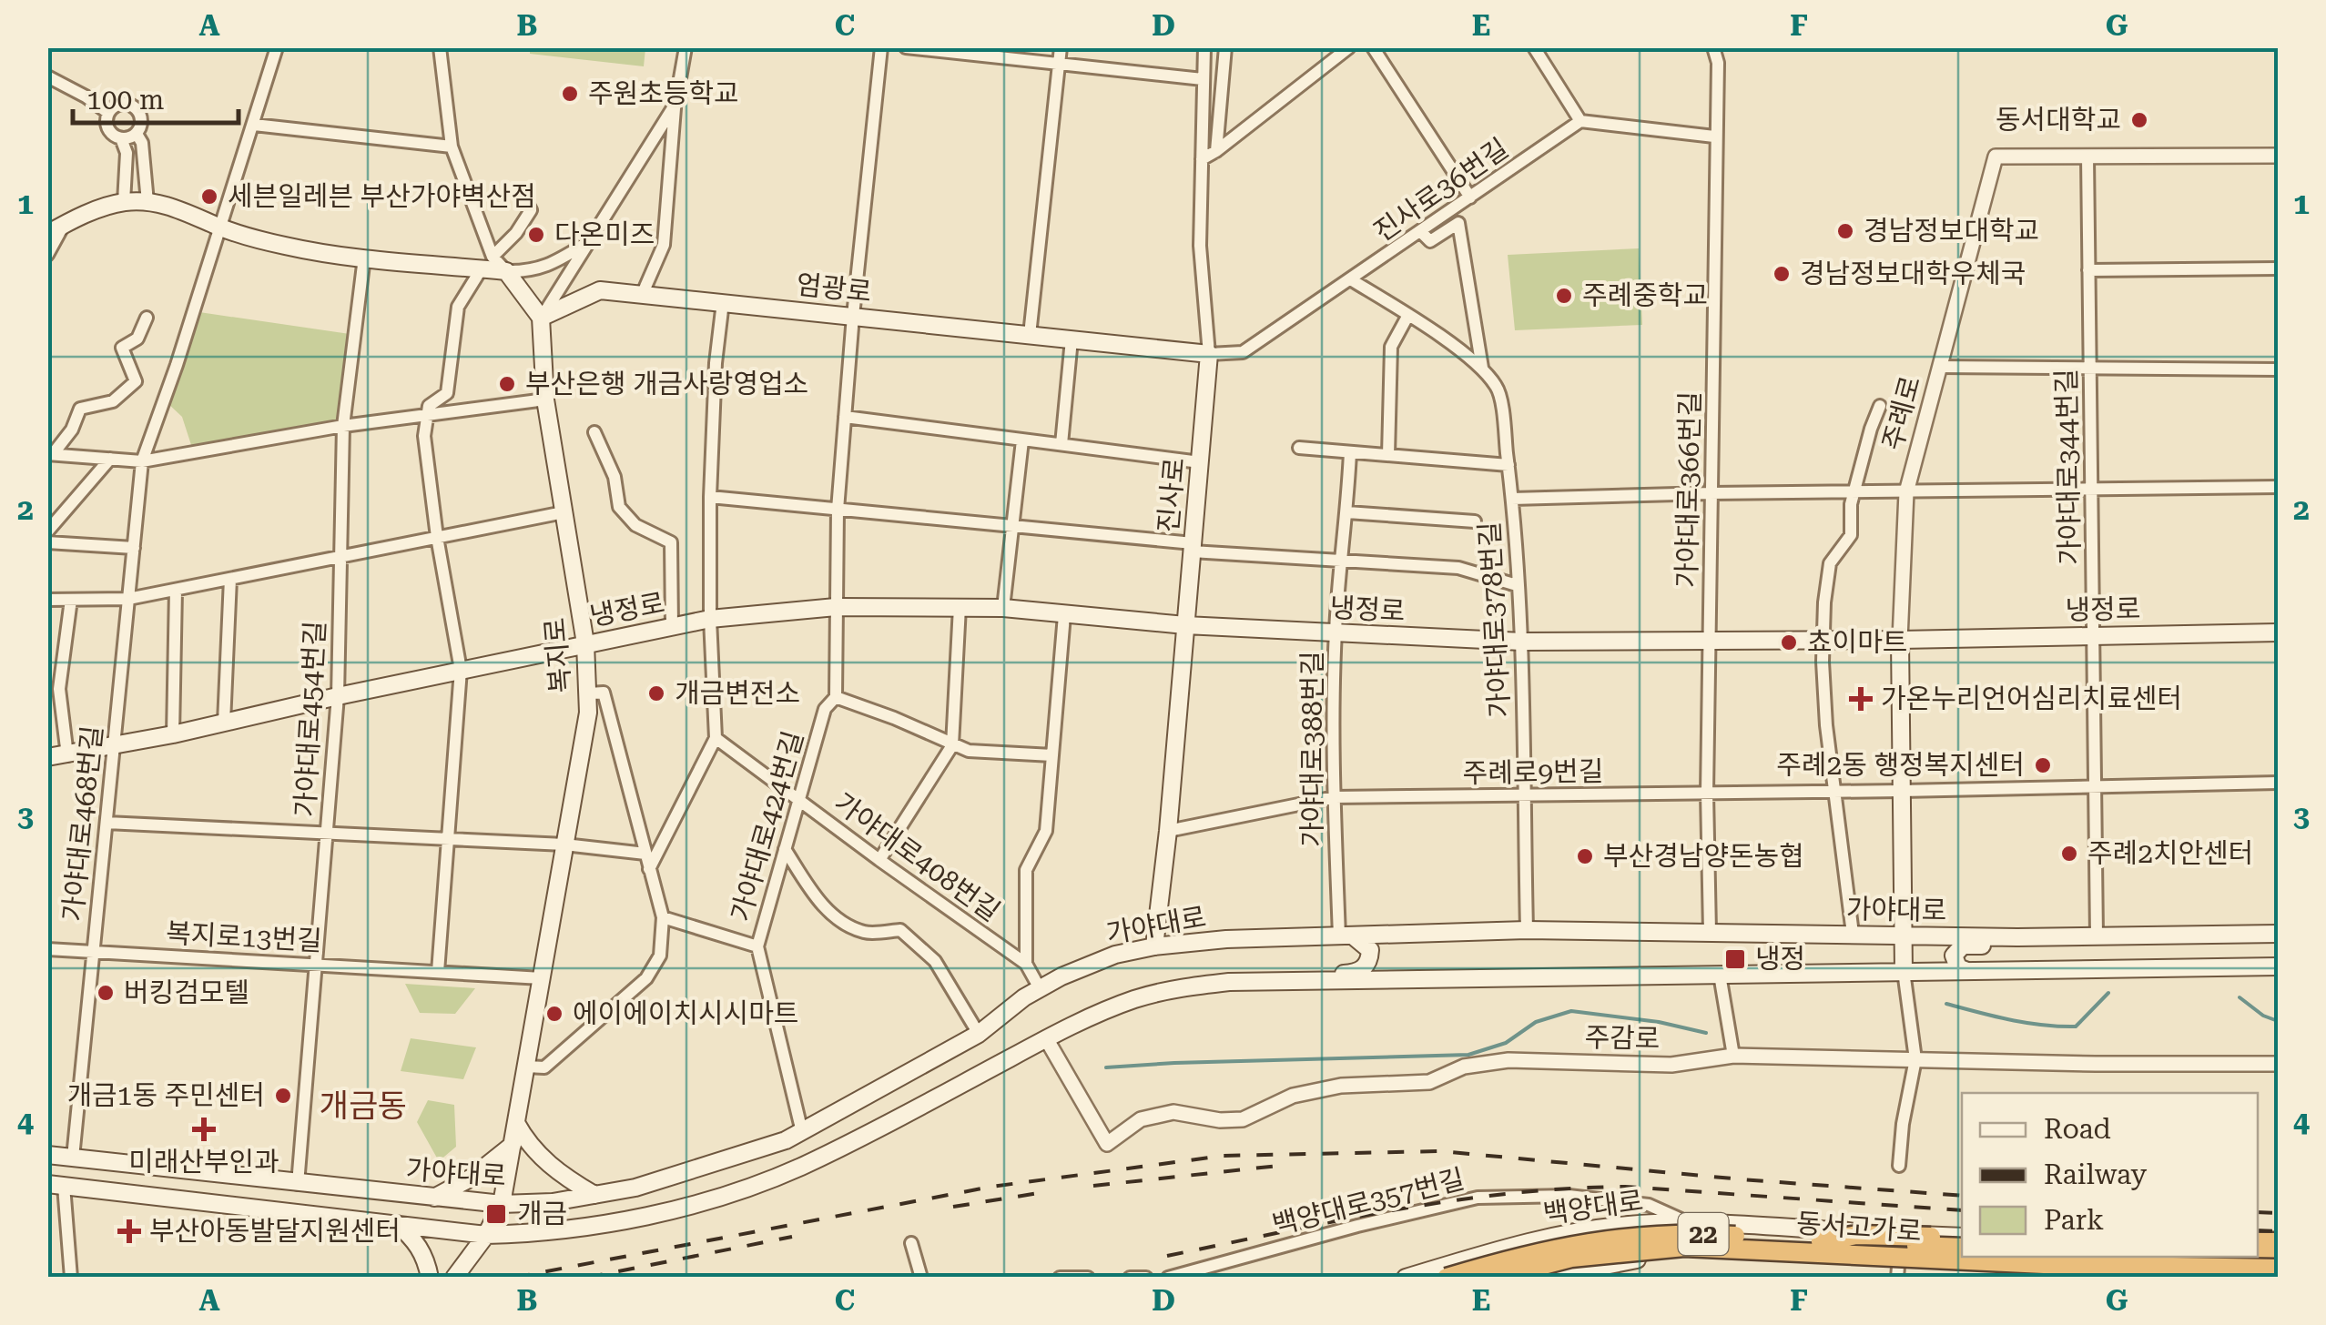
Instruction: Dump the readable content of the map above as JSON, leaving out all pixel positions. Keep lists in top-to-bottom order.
{
  "streets": {
    "highway": ["동서고가로", "22"],
    "main road": [
      "엄광로",
      "주례로",
      "진사로",
      "냉정로",
      "복지로",
      "가야대로",
      "백양대로"
    ],
    "street": [
      "진사로36번길",
      "가야대로344번길",
      "가야대로366번길",
      "가야대로378번길",
      "가야대로454번길",
      "가야대로388번길",
      "주례로9번길",
      "가야대로468번길",
      "가야대로424번길",
      "가야대로408번길",
      "복지로13번길",
      "주감로",
      "백양대로357번길"
    ]
  },
  "crossings": [
    ["진사로36번길", "엄광로"],
    ["진사로36번길", "진사로"],
    ["진사로36번길", "가야대로378번길"],
    ["엄광로", "진사로"],
    ["엄광로", "복지로"],
    ["엄광로", "가야대로424번길"],
    ["주례로", "가야대로344번길"],
    ["주례로", "냉정로"],
    ["주례로", "주례로9번길"],
    ["주례로", "가야대로"],
    ["가야대로344번길", "냉정로"],
    ["가야대로344번길", "주례로9번길"],
    ["가야대로344번길", "가야대로"],
    ["가야대로366번길", "냉정로"],
    ["가야대로366번길", "주례로9번길"],
    ["가야대로366번길", "가야대로"],
    ["진사로", "냉정로"],
    ["진사로", "주례로9번길"],
    ["진사로", "가야대로"],
    ["냉정로", "가야대로378번길"],
    ["냉정로", "복지로"],
    ["냉정로", "가야대로454번길"],
    ["냉정로", "가야대로388번길"],
    ["냉정로", "가야대로468번길"],
    ["냉정로", "가야대로424번길"],
    ["가야대로378번길", "주례로9번길"],
    ["가야대로378번길", "가야대로"],
    ["복지로", "가야대로"],
    ["복지로", "복지로13번길"],
    ["가야대로454번길", "가야대로"],
    ["가야대로454번길", "복지로13번길"],
    ["가야대로388번길", "주례로9번길"],
    ["가야대로388번길", "가야대로"],
    ["가야대로468번길", "가야대로"],
    ["가야대로468번길", "복지로13번길"],
    ["가야대로424번길", "가야대로408번길"],
    ["가야대로424번길", "가야대로"],
    ["가야대로408번길", "가야대로"],
    ["가야대로", "주감로"],
    ["백양대로357번길", "백양대로"]
  ],
  "districts": ["개금동"],
  "places": {
    "other": [
      "주원초등학교",
      "동서대학교",
      "세븐일레븐 부산가야벽산점",
      "경남정보대학교",
      "다온미즈",
      "경남정보대학우체국",
      "주례중학교",
      "부산은행 개금사랑영업소",
      "쵸이마트",
      "개금변전소",
      "주례2동 행정복지센터",
      "주례2치안센터",
      "부산경남양돈농협",
      "버킹검모텔",
      "에이에이치시시마트",
      "개금1동 주민센터"
    ],
    "health": ["가온누리언어심리치료센터", "미래산부인과", "부산아동발달지원센터"],
    "transit": ["냉정", "개금"]
  },
  "legend": ["Road", "Railway", "Park"],
  "scale_bar": "100 m",
  "grid": {
    "columns": [
      "A",
      "B",
      "C",
      "D",
      "E",
      "F",
      "G"
    ],
    "rows": [
      "1",
      "2",
      "3",
      "4"
    ]
  }
}
